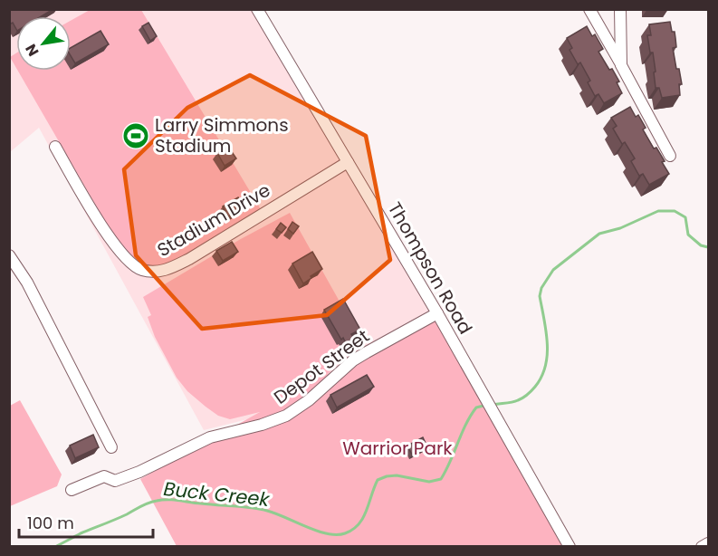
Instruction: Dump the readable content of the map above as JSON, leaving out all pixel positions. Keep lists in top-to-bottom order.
{
  "streets": {
    "street": ["Stadium Drive", "Thompson Road", "Depot Street"]
  },
  "crossings": [
    ["Stadium Drive", "Thompson Road"],
    ["Thompson Road", "Depot Street"]
  ],
  "water": ["Buck Creek"],
  "parks": ["Warrior Park"],
  "places": {
    "sports": ["Larry Simmons Stadium"]
  },
  "scale_bar": "100 m",
  "north": "bottom left"
}
